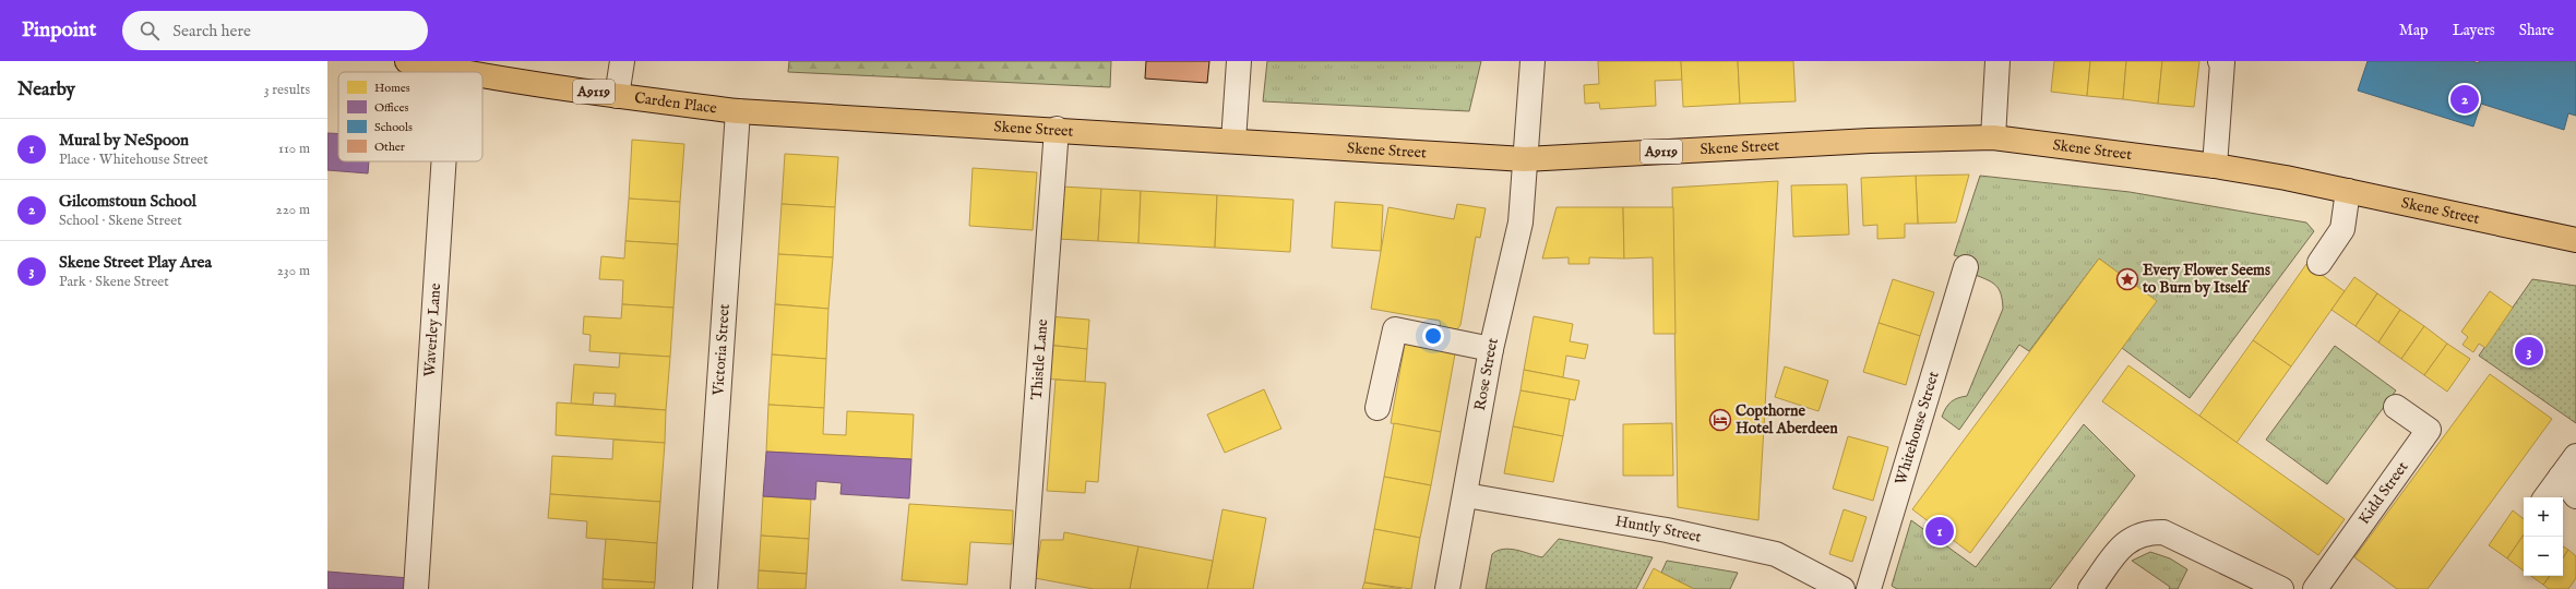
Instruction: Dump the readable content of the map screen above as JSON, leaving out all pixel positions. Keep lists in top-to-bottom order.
{
  "streets": {
    "main road": ["A9119", "Carden Place", "Skene Street"],
    "street": [
      "Waverley Lane",
      "Victoria Street",
      "Thistle Lane",
      "Rose Street",
      "Whitehouse Street",
      "Kidd Street",
      "Huntly Street"
    ]
  },
  "crossings": [
    ["Carden Place", "Skene Street"],
    ["Carden Place", "Victoria Street"],
    ["Skene Street", "Victoria Street"],
    ["Skene Street", "Thistle Lane"],
    ["Skene Street", "Rose Street"],
    ["Rose Street", "Huntly Street"]
  ],
  "places": {
    "place": ["Every Flower Seems to Burn by Itself"],
    "hotel": ["Copthorne Hotel Aberdeen"]
  },
  "legend": [
    "Homes",
    "Offices",
    "Schools",
    "Other"
  ],
  "page": {
    "header": "Pinpoint",
    "search": "Search here",
    "nav": ["Map", "Layers", "Share"],
    "heading": ["Nearby", "3 results"],
    "pins": ["2", "3", "1"],
    "list": [
      {
        "mark": "1",
        "name": "Mural by NeSpoon",
        "note": "Place · Whitehouse Street",
        "value": "110 m"
      },
      {
        "mark": "2",
        "name": "Gilcomstoun School",
        "note": "School · Skene Street",
        "value": "220 m"
      },
      {
        "mark": "3",
        "name": "Skene Street Play Area",
        "note": "Park · Skene Street",
        "value": "230 m"
      }
    ],
    "map_buttons": ["+", "−"]
  }
}
